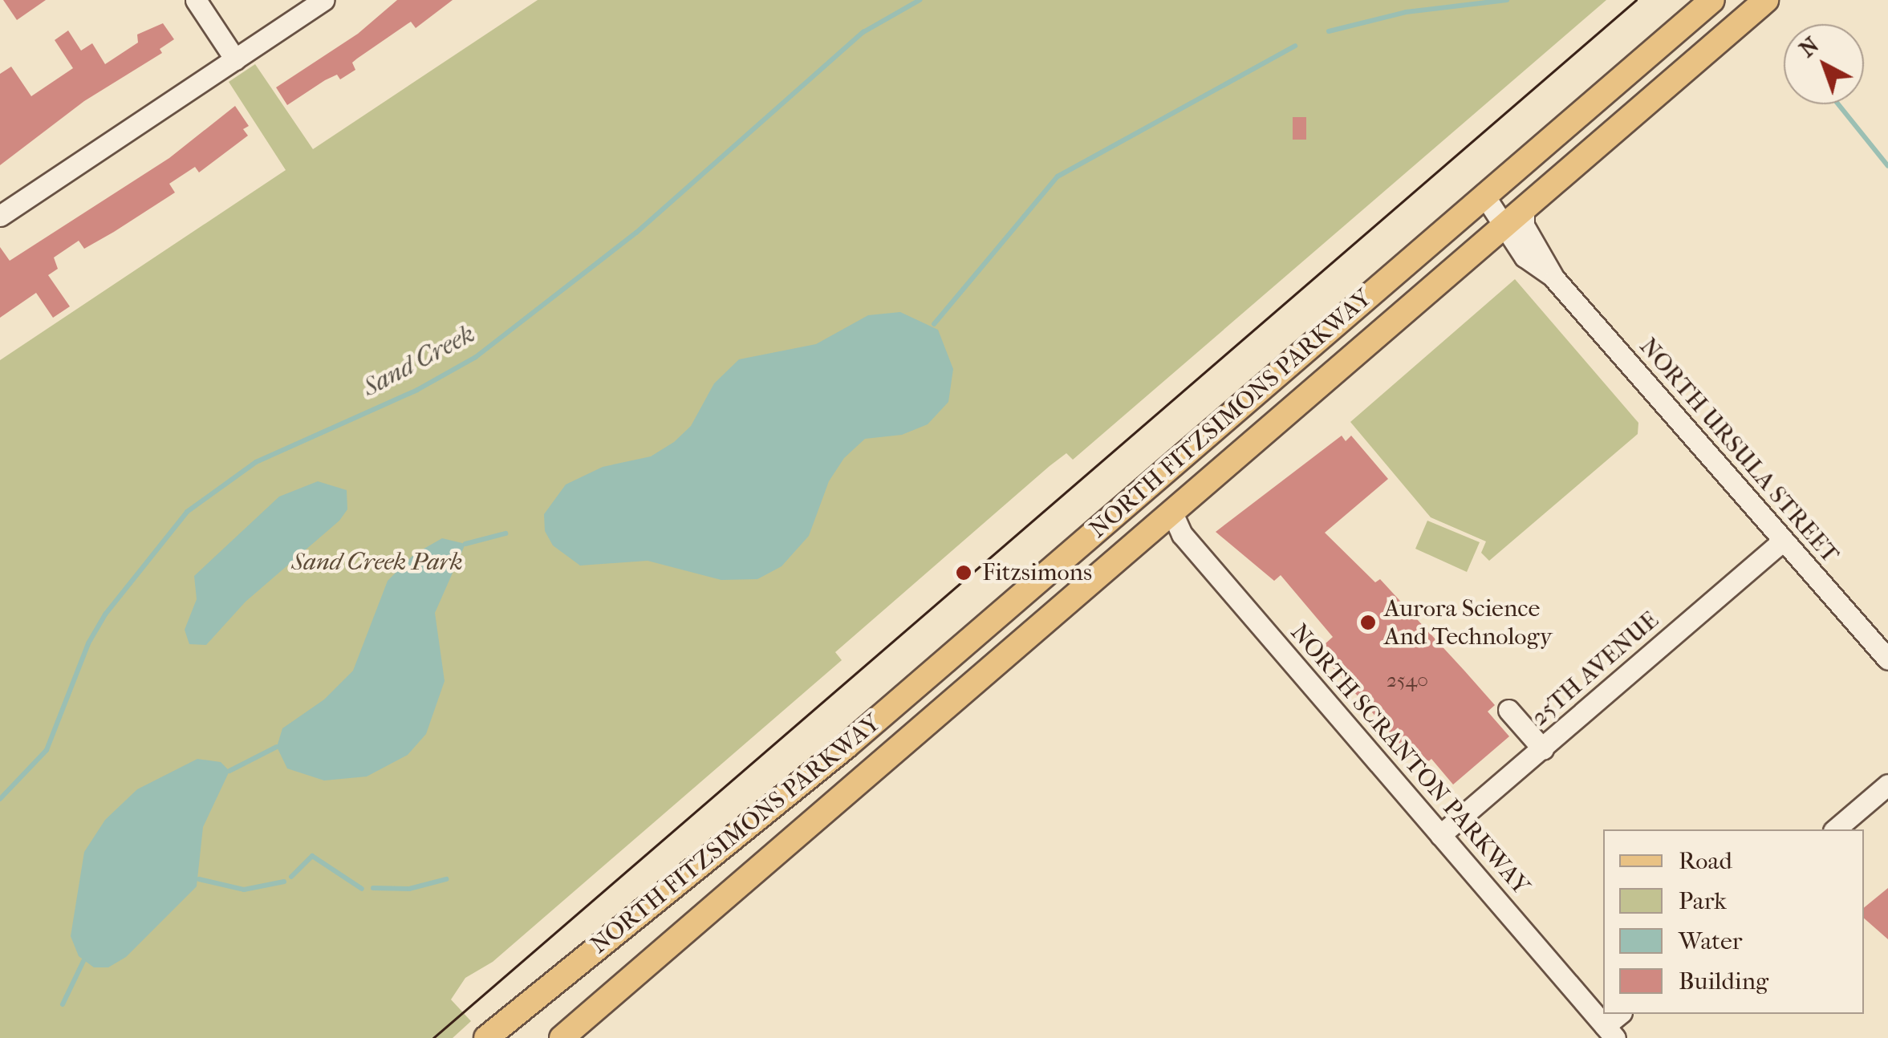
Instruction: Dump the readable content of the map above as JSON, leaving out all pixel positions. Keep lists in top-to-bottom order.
{
  "streets": {
    "main road": ["NORTH FITZSIMONS PARKWAY"],
    "street": ["NORTH URSULA STREET", "25TH AVENUE", "NORTH SCRANTON PARKWAY"]
  },
  "crossings": [
    ["NORTH FITZSIMONS PARKWAY", "NORTH URSULA STREET"],
    ["NORTH FITZSIMONS PARKWAY", "NORTH SCRANTON PARKWAY"],
    ["NORTH URSULA STREET", "25TH AVENUE"],
    ["25TH AVENUE", "NORTH SCRANTON PARKWAY"]
  ],
  "water": ["Sand Creek"],
  "parks": ["Sand Creek Park"],
  "places": ["Fitzsimons", "Aurora Science And Technology"],
  "house_numbers": ["2540"],
  "legend": [
    "Road",
    "Park",
    "Water",
    "Building"
  ],
  "north": "top left"
}
